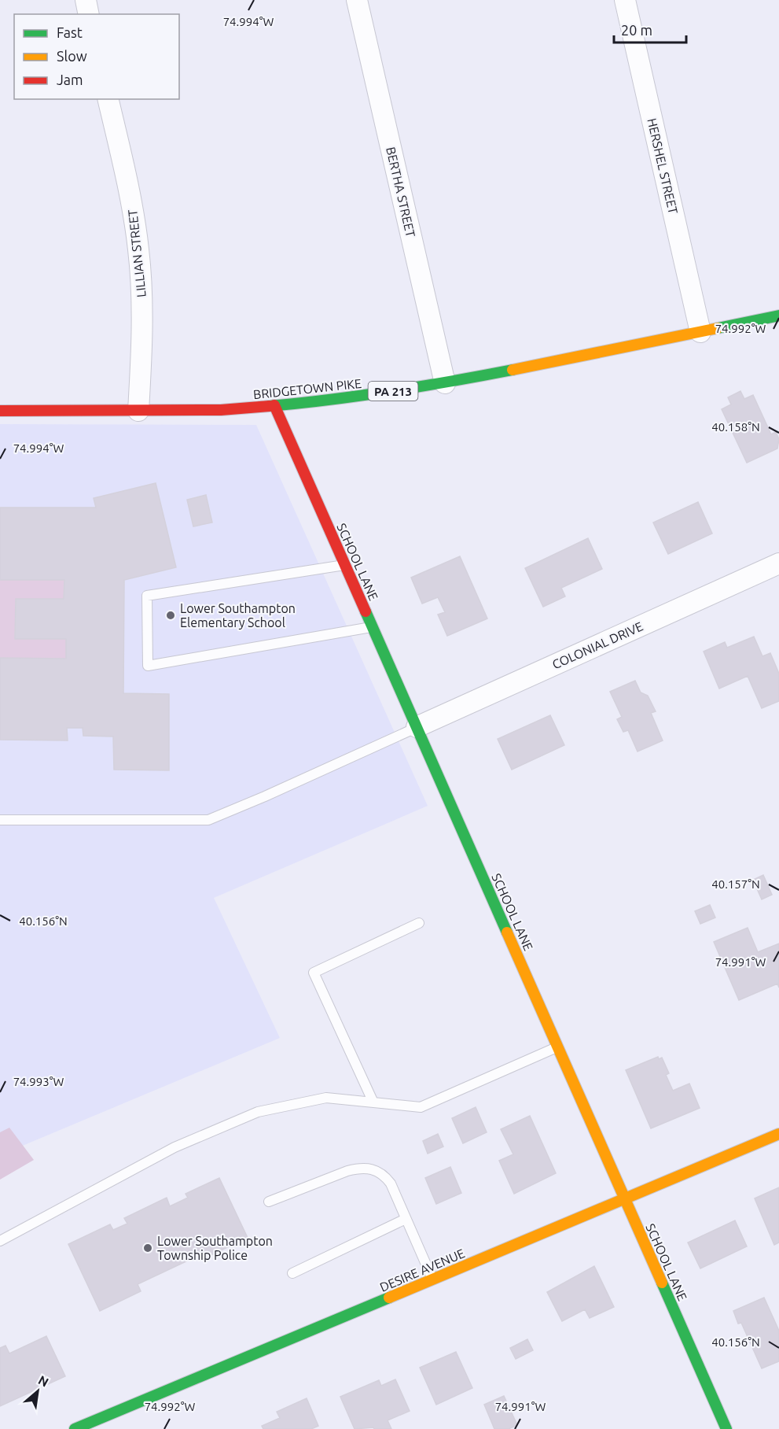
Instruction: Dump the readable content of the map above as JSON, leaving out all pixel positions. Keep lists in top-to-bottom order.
{
  "streets": {
    "street": [
      "HERSHEL STREET",
      "BERTHA STREET",
      "LILLIAN STREET",
      "BRIDGETOWN PIKE",
      "PA 213",
      "SCHOOL LANE",
      "COLONIAL DRIVE",
      "DESIRE AVENUE"
    ]
  },
  "crossings": [
    ["HERSHEL STREET", "BRIDGETOWN PIKE"],
    ["BERTHA STREET", "BRIDGETOWN PIKE"],
    ["LILLIAN STREET", "BRIDGETOWN PIKE"],
    ["BRIDGETOWN PIKE", "SCHOOL LANE"],
    ["SCHOOL LANE", "COLONIAL DRIVE"],
    ["SCHOOL LANE", "DESIRE AVENUE"]
  ],
  "places": ["Lower Southampton Elementary School", "Lower Southampton Township Police"],
  "legend": ["Fast", "Slow", "Jam"],
  "scale_bar": "20 m",
  "north": "top right",
  "coordinates": [
    "74.994°W",
    "74.992°W",
    "40.158°N",
    "40.157°N",
    "40.156°N",
    "74.991°W",
    "74.993°W"
  ]
}
